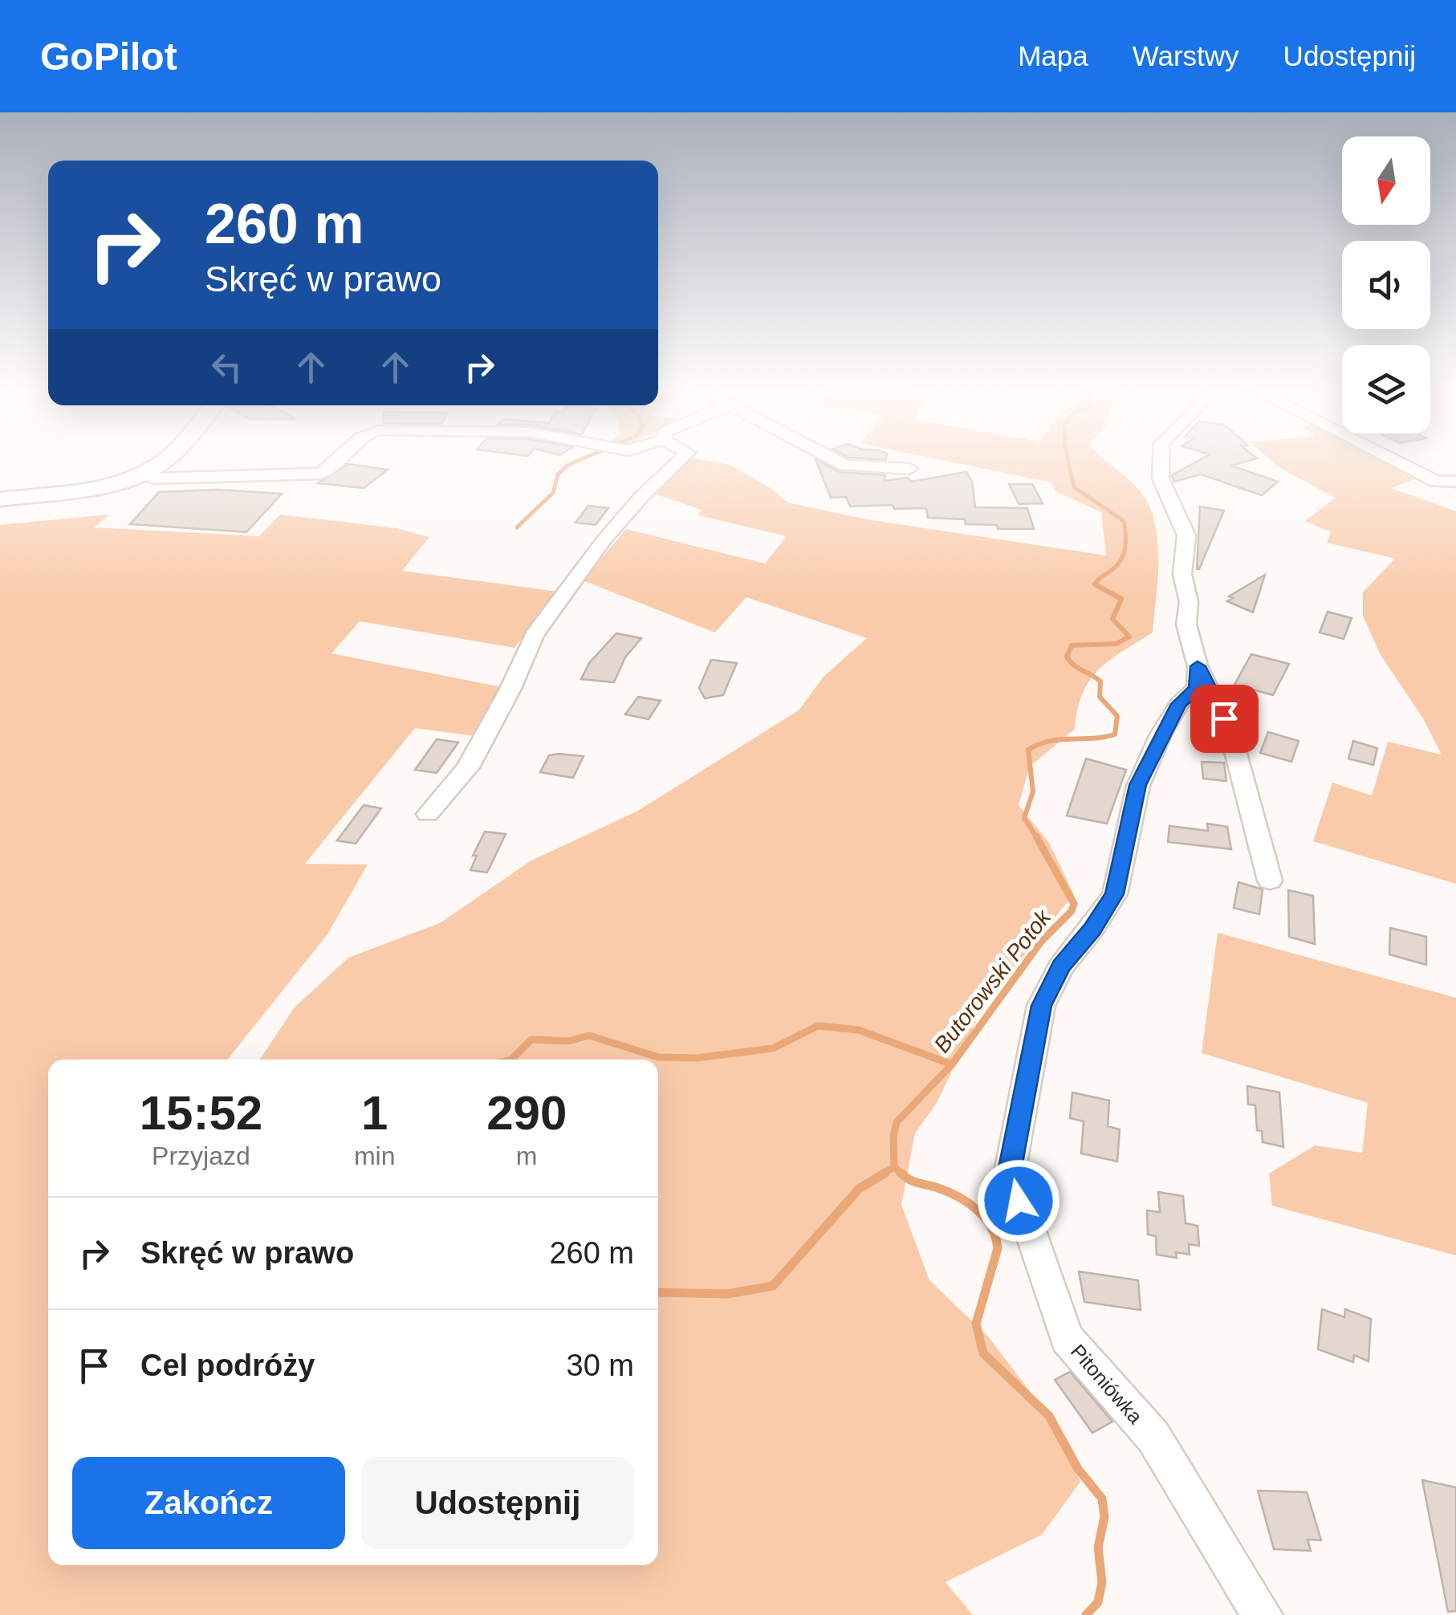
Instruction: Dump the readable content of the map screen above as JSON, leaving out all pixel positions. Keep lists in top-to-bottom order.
{
  "streets": {
    "street": ["Pitoniówka"]
  },
  "water": ["Butorowski Potok"],
  "north": "bottom",
  "page": {
    "header": "GoPilot",
    "nav": ["Mapa", "Warstwy", "Udostępnij"],
    "turn": ["260 m", "Skręć w prawo"],
    "eta": [
      "15:52",
      "Przyjazd",
      "1",
      "min",
      "290",
      "m"
    ],
    "list": [
      {
        "name": "Skręć w prawo",
        "value": "260 m"
      },
      {
        "name": "Cel podróży",
        "value": "30 m"
      }
    ],
    "buttons": ["Zakończ", "Udostępnij"]
  }
}
